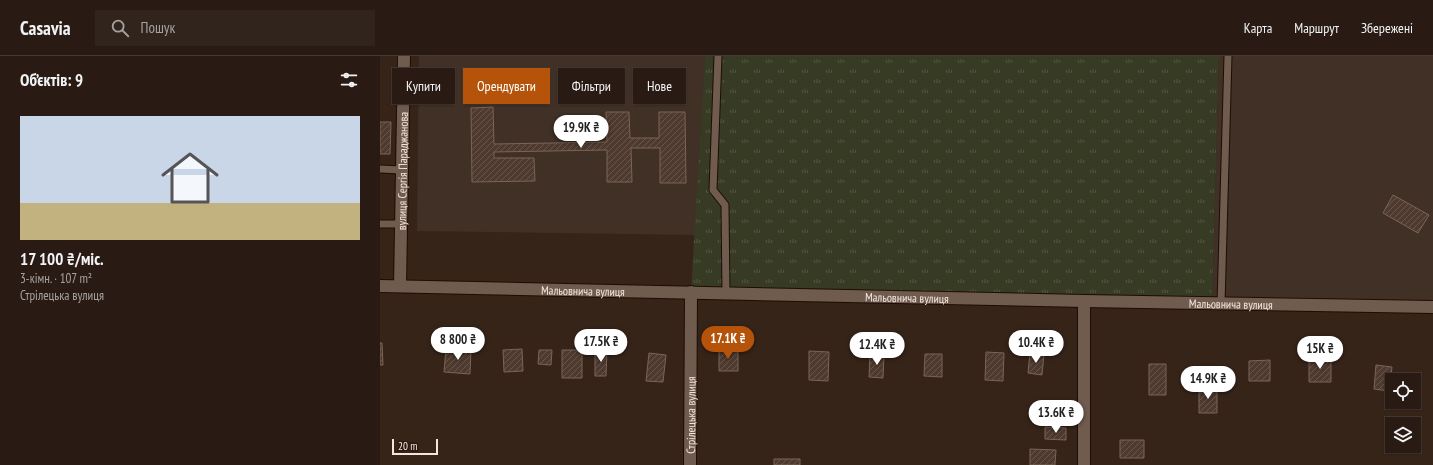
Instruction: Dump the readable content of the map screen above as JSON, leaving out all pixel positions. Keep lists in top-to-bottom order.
{
  "streets": {
    "street": ["вулиця Сергія Параджанова", "Мальовнича вулиця", "Стрілецька вулиця"]
  },
  "crossings": [
    ["вулиця Сергія Параджанова", "Мальовнича вулиця"],
    ["Мальовнича вулиця", "Стрілецька вулиця"]
  ],
  "scale_bar": "20 m",
  "page": {
    "header": "Casavia",
    "search": "Пошук",
    "nav": ["Карта", "Маршрут", "Збережені"],
    "heading": "Об’єктів: 9",
    "chip": [
      "Купити",
      "Орендувати",
      "Фільтри",
      "Нове"
    ],
    "list": [
      {
        "name": "17 100 ₴/міс.",
        "note": "3-кімн. · 107 m² · Стрілецька вулиця"
      }
    ],
    "price": [
      "19.9K ₴",
      "17.1K ₴",
      "8 800 ₴",
      "17.5K ₴",
      "10.4K ₴",
      "12.4K ₴",
      "15K ₴",
      "14.9K ₴",
      "13.6K ₴"
    ],
    "scale": "20 m"
  }
}
